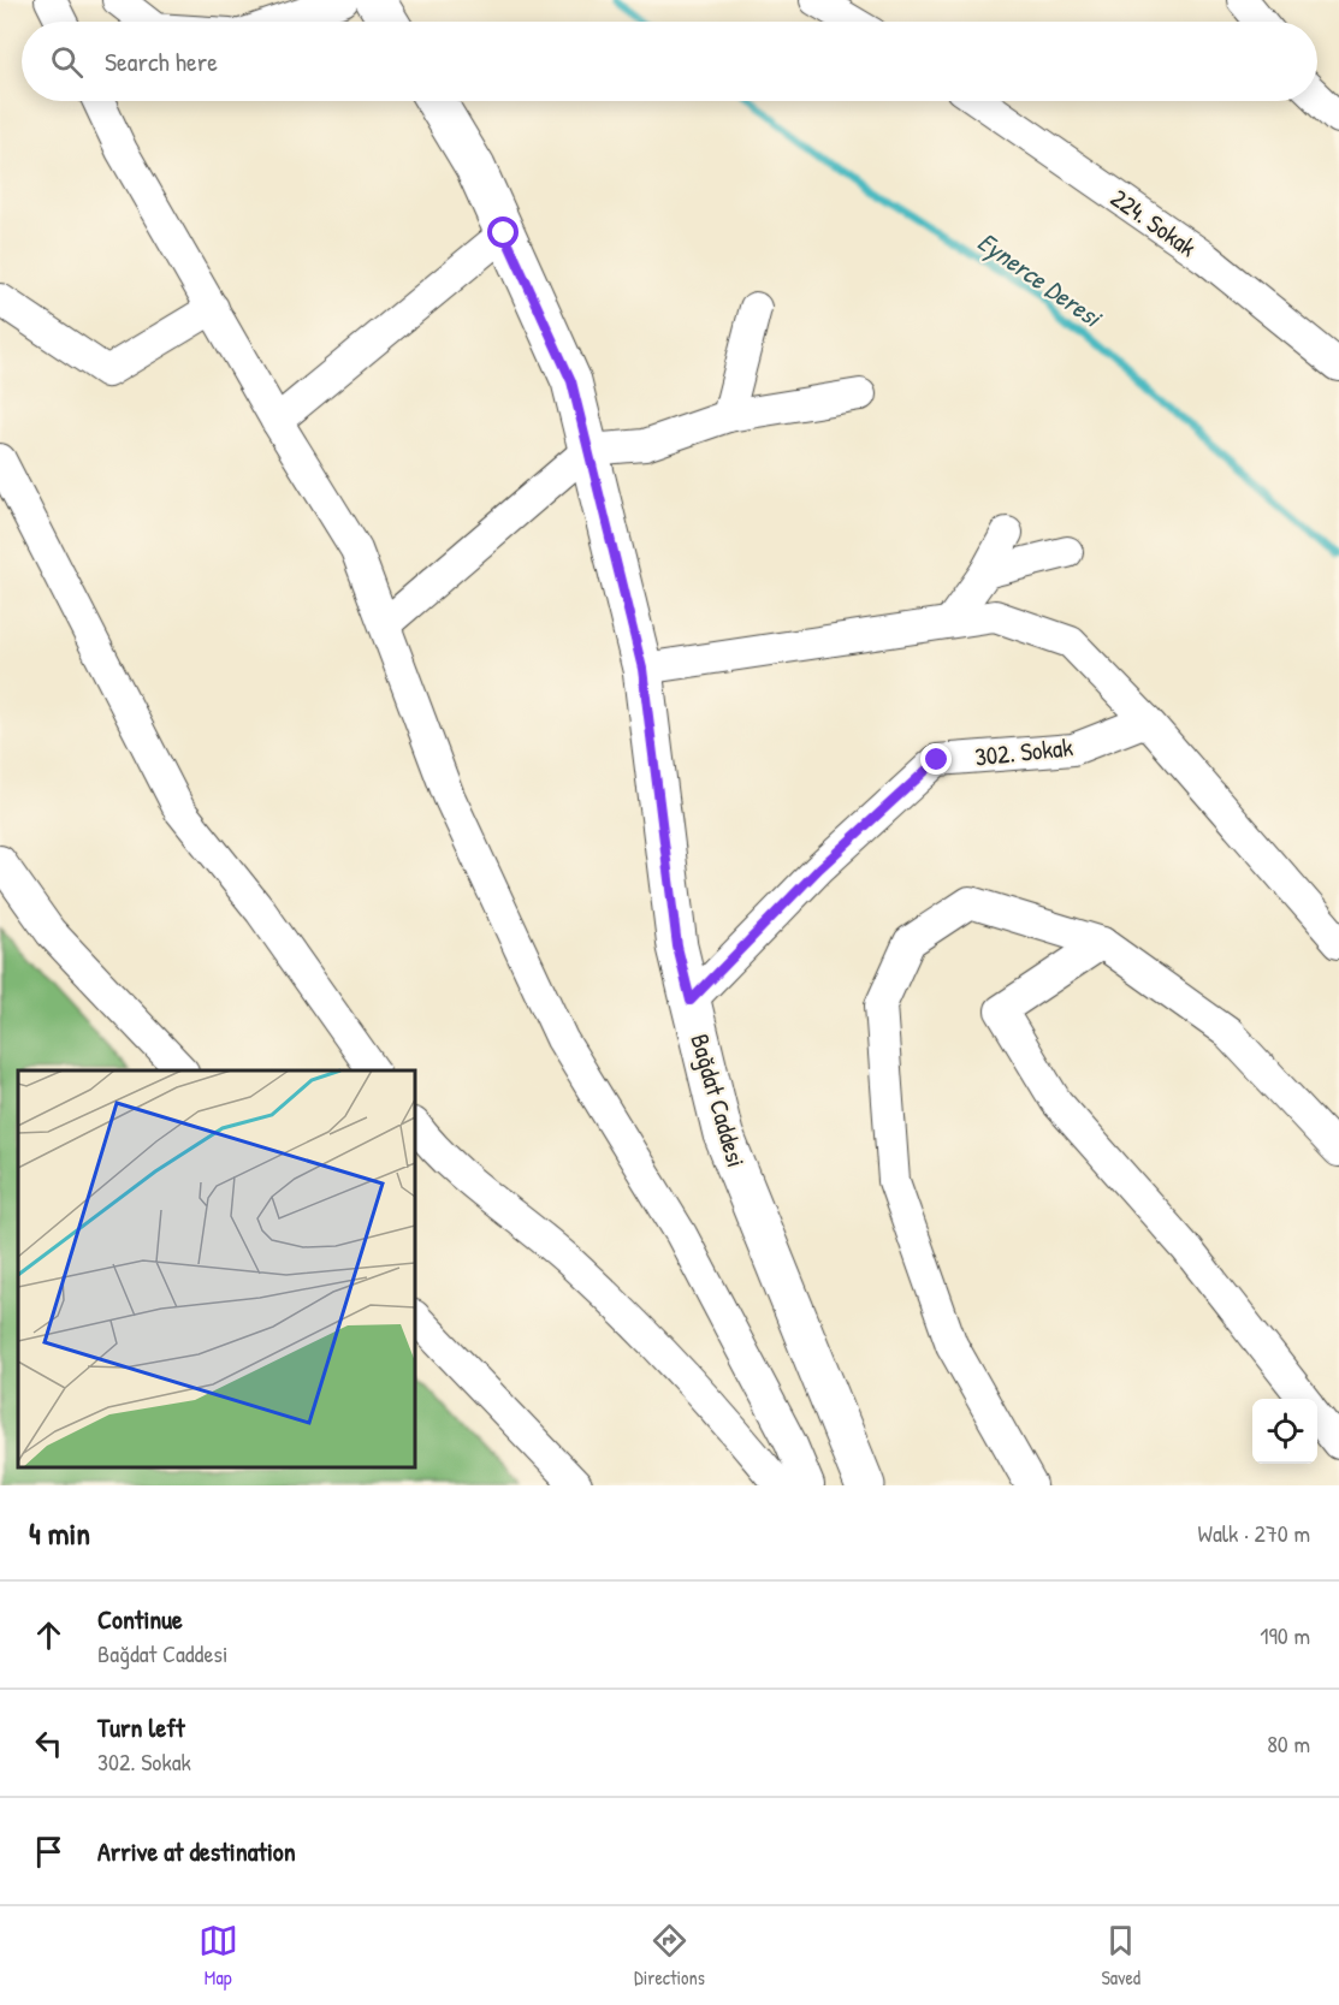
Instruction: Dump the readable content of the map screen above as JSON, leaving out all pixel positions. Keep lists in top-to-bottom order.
{
  "streets": {
    "main road": ["Bağdat Caddesi"],
    "street": ["224. Sokak", "302. Sokak"]
  },
  "crossings": [
    ["302. Sokak", "Bağdat Caddesi"]
  ],
  "water": ["Eynerce Deresi"],
  "page": {
    "search": "Search here",
    "heading": ["4 min", "Walk · 270 m"],
    "list": [
      ["Continue", "Bağdat Caddesi", "190 m"],
      ["Turn left", "302. Sokak", "80 m"],
      "Arrive at destination"
    ],
    "nav": ["Map", "Directions", "Saved"]
  }
}
